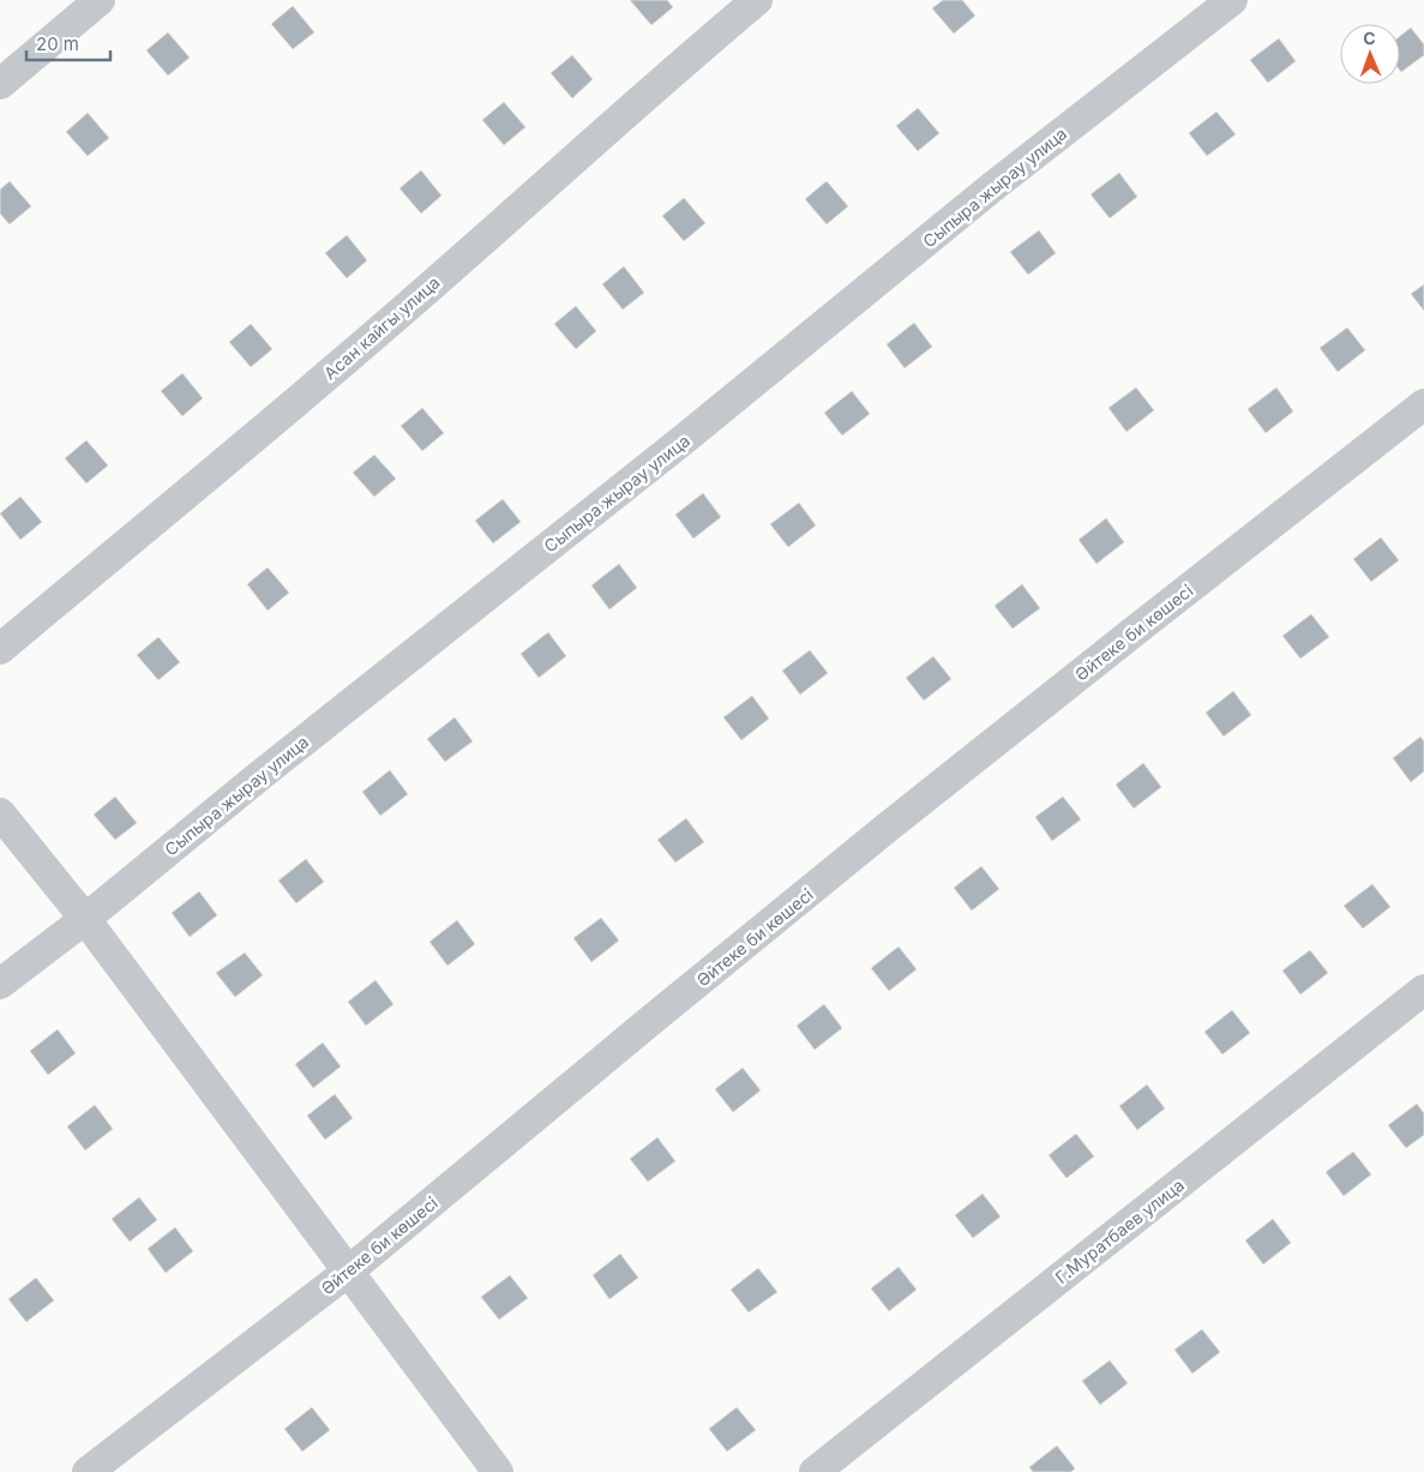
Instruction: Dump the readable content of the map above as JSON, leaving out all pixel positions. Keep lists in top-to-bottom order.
{
  "streets": {
    "street": [
      "Сыпыра жырау улица",
      "Асан кайгы улица",
      "Әйтеке би көшесі",
      "Г.Муратбаев улица"
    ]
  },
  "scale_bar": "20 m",
  "north": "top"
}
